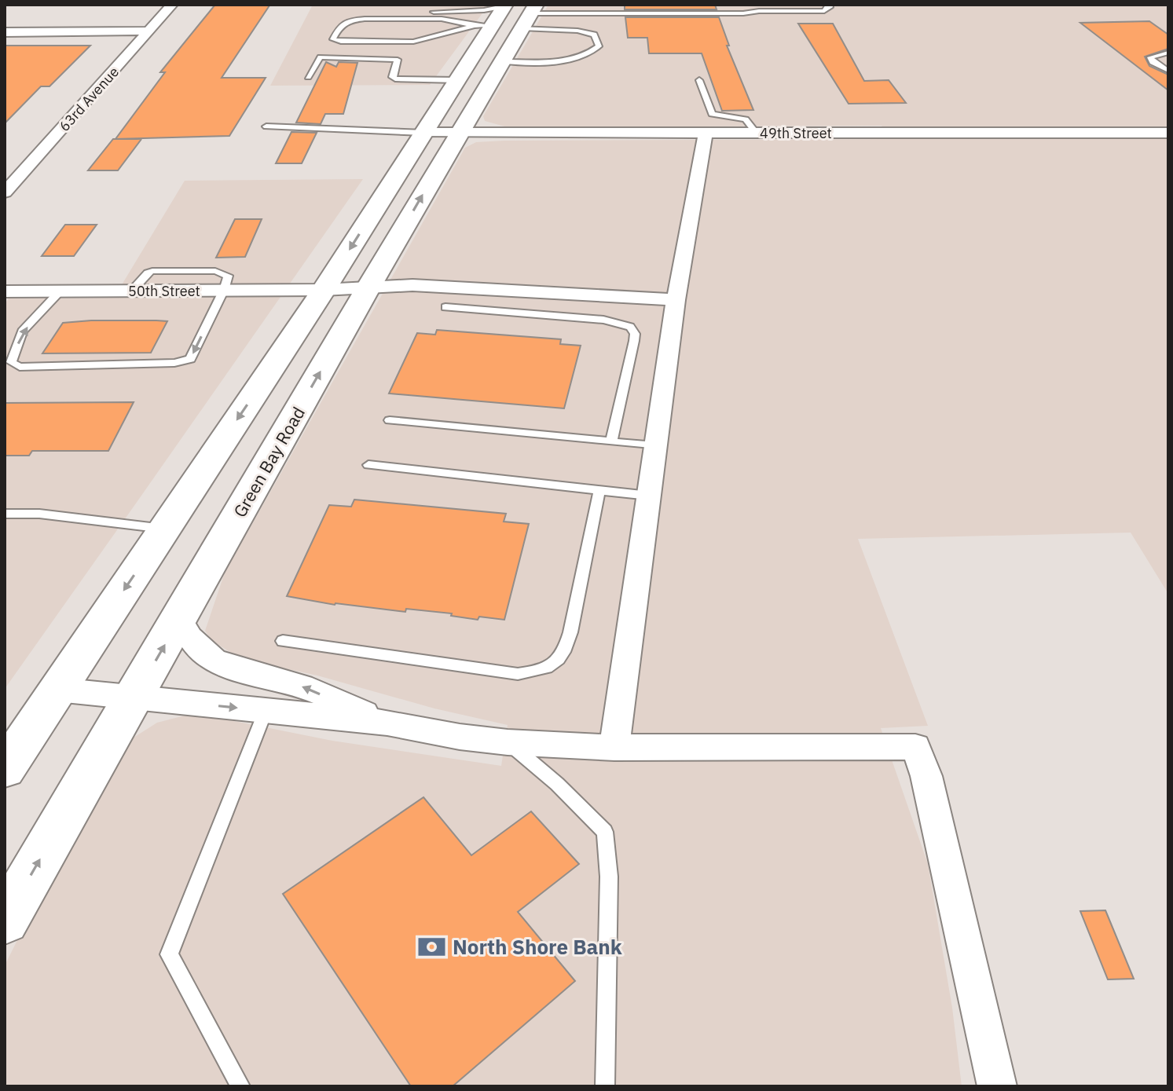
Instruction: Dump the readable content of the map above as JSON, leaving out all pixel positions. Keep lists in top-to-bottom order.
{
  "streets": {
    "main road": ["Green Bay Road"],
    "street": ["63rd Avenue", "49th Street", "50th Street"]
  },
  "crossings": [
    ["49th Street", "Green Bay Road"],
    ["50th Street", "Green Bay Road"]
  ],
  "places": {
    "bank": ["North Shore Bank"]
  }
}
